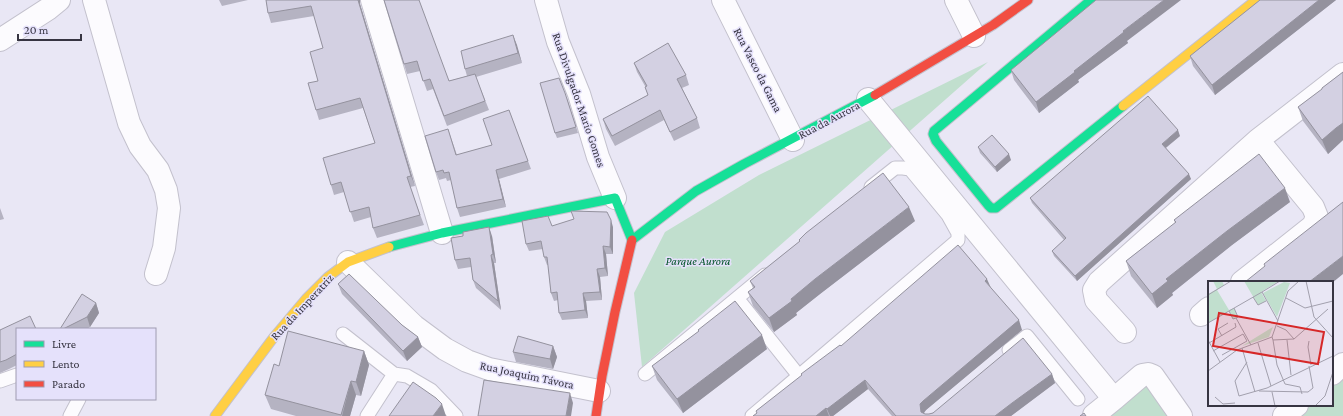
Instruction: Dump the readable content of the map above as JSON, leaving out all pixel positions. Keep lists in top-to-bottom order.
{
  "streets": {
    "street": [
      "Rua Vasco da Gama",
      "Rua Divulgador Mario Gomes",
      "Rua da Aurora",
      "Rua da Imperatriz",
      "Rua Joaquim Távora"
    ]
  },
  "crossings": [
    ["Rua Vasco da Gama", "Rua da Aurora"],
    ["Rua Divulgador Mario Gomes", "Rua da Imperatriz"],
    ["Rua da Imperatriz", "Rua Joaquim Távora"]
  ],
  "parks": ["Parque Aurora"],
  "legend": ["Livre", "Lento", "Parado"],
  "scale_bar": "20 m"
}
